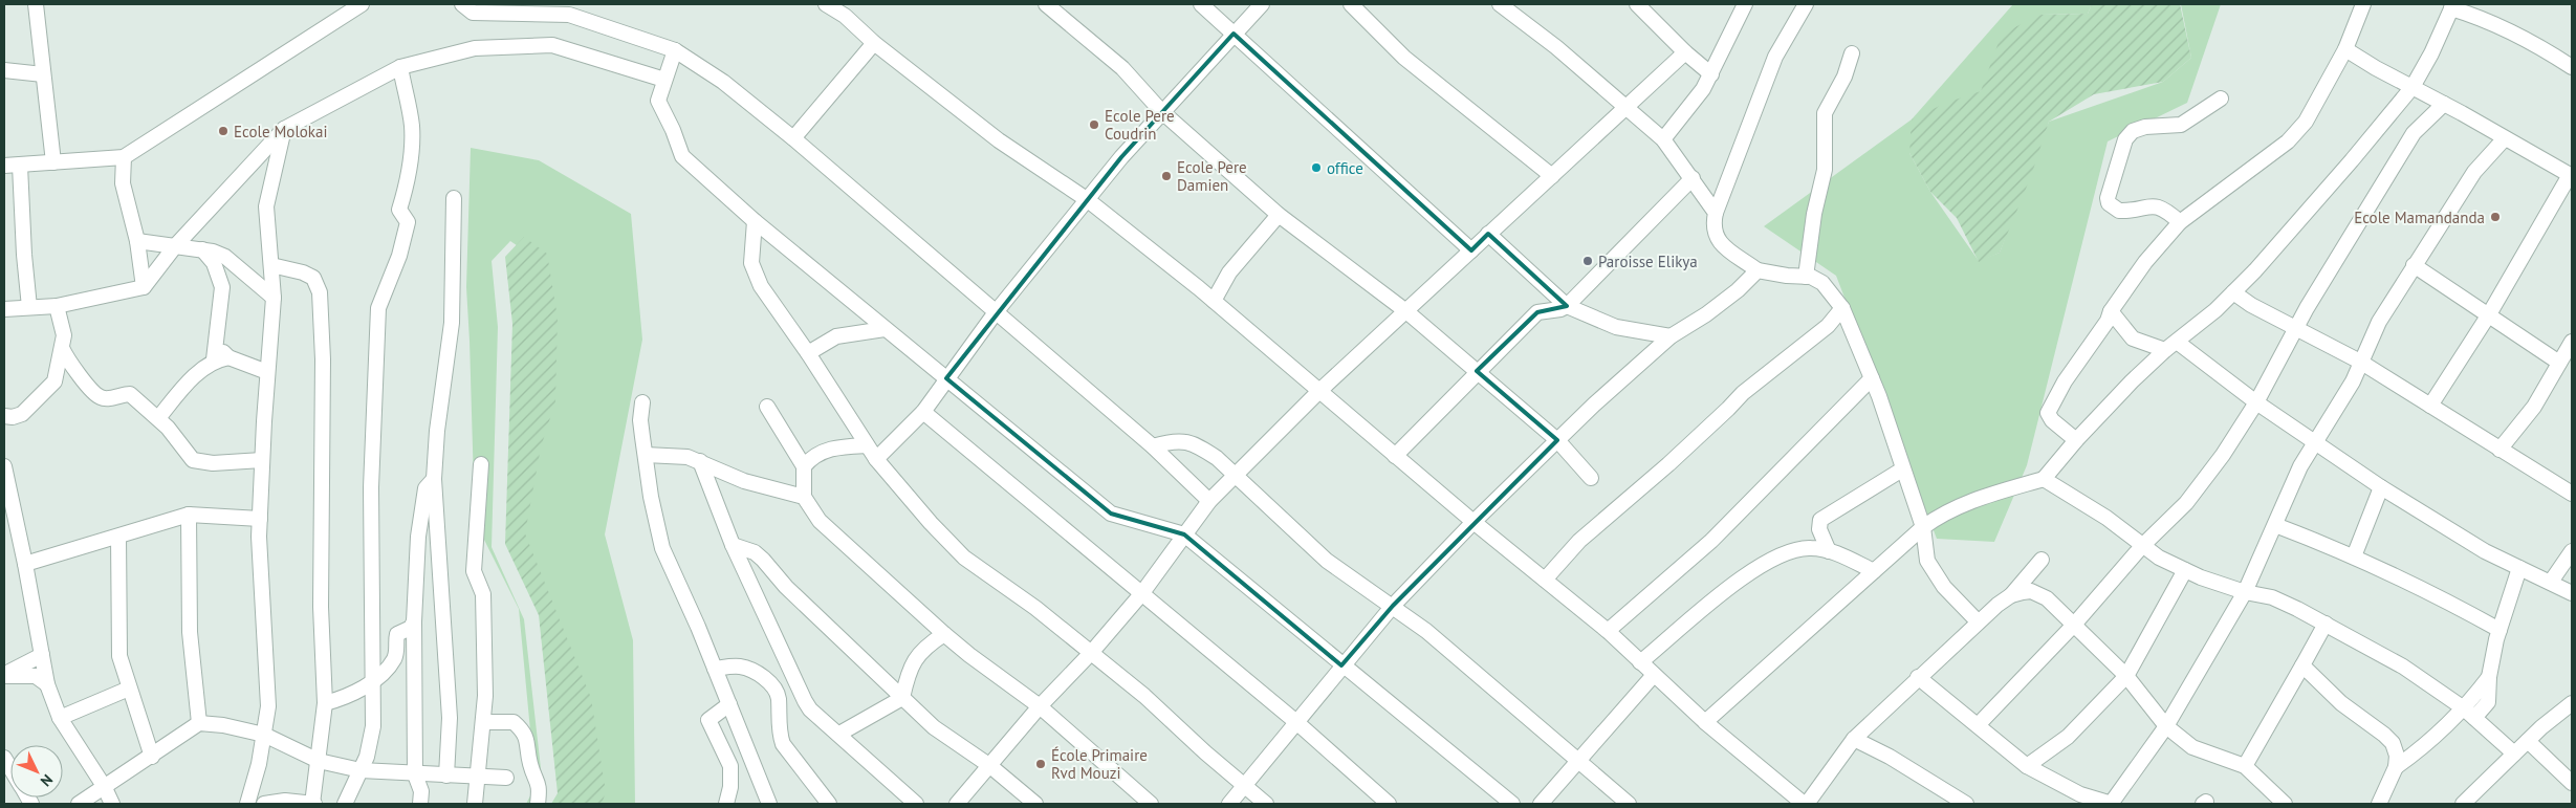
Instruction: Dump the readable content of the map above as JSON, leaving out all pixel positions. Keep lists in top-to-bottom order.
{
  "places": [
    "Ecole Pere Coudrin",
    "Ecole Molokai",
    "office",
    "Ecole Pere Damien",
    "Ecole Mamandanda",
    "Paroisse Elikya",
    "École Primaire Rvd Mouzi"
  ],
  "north": "bottom right"
}
